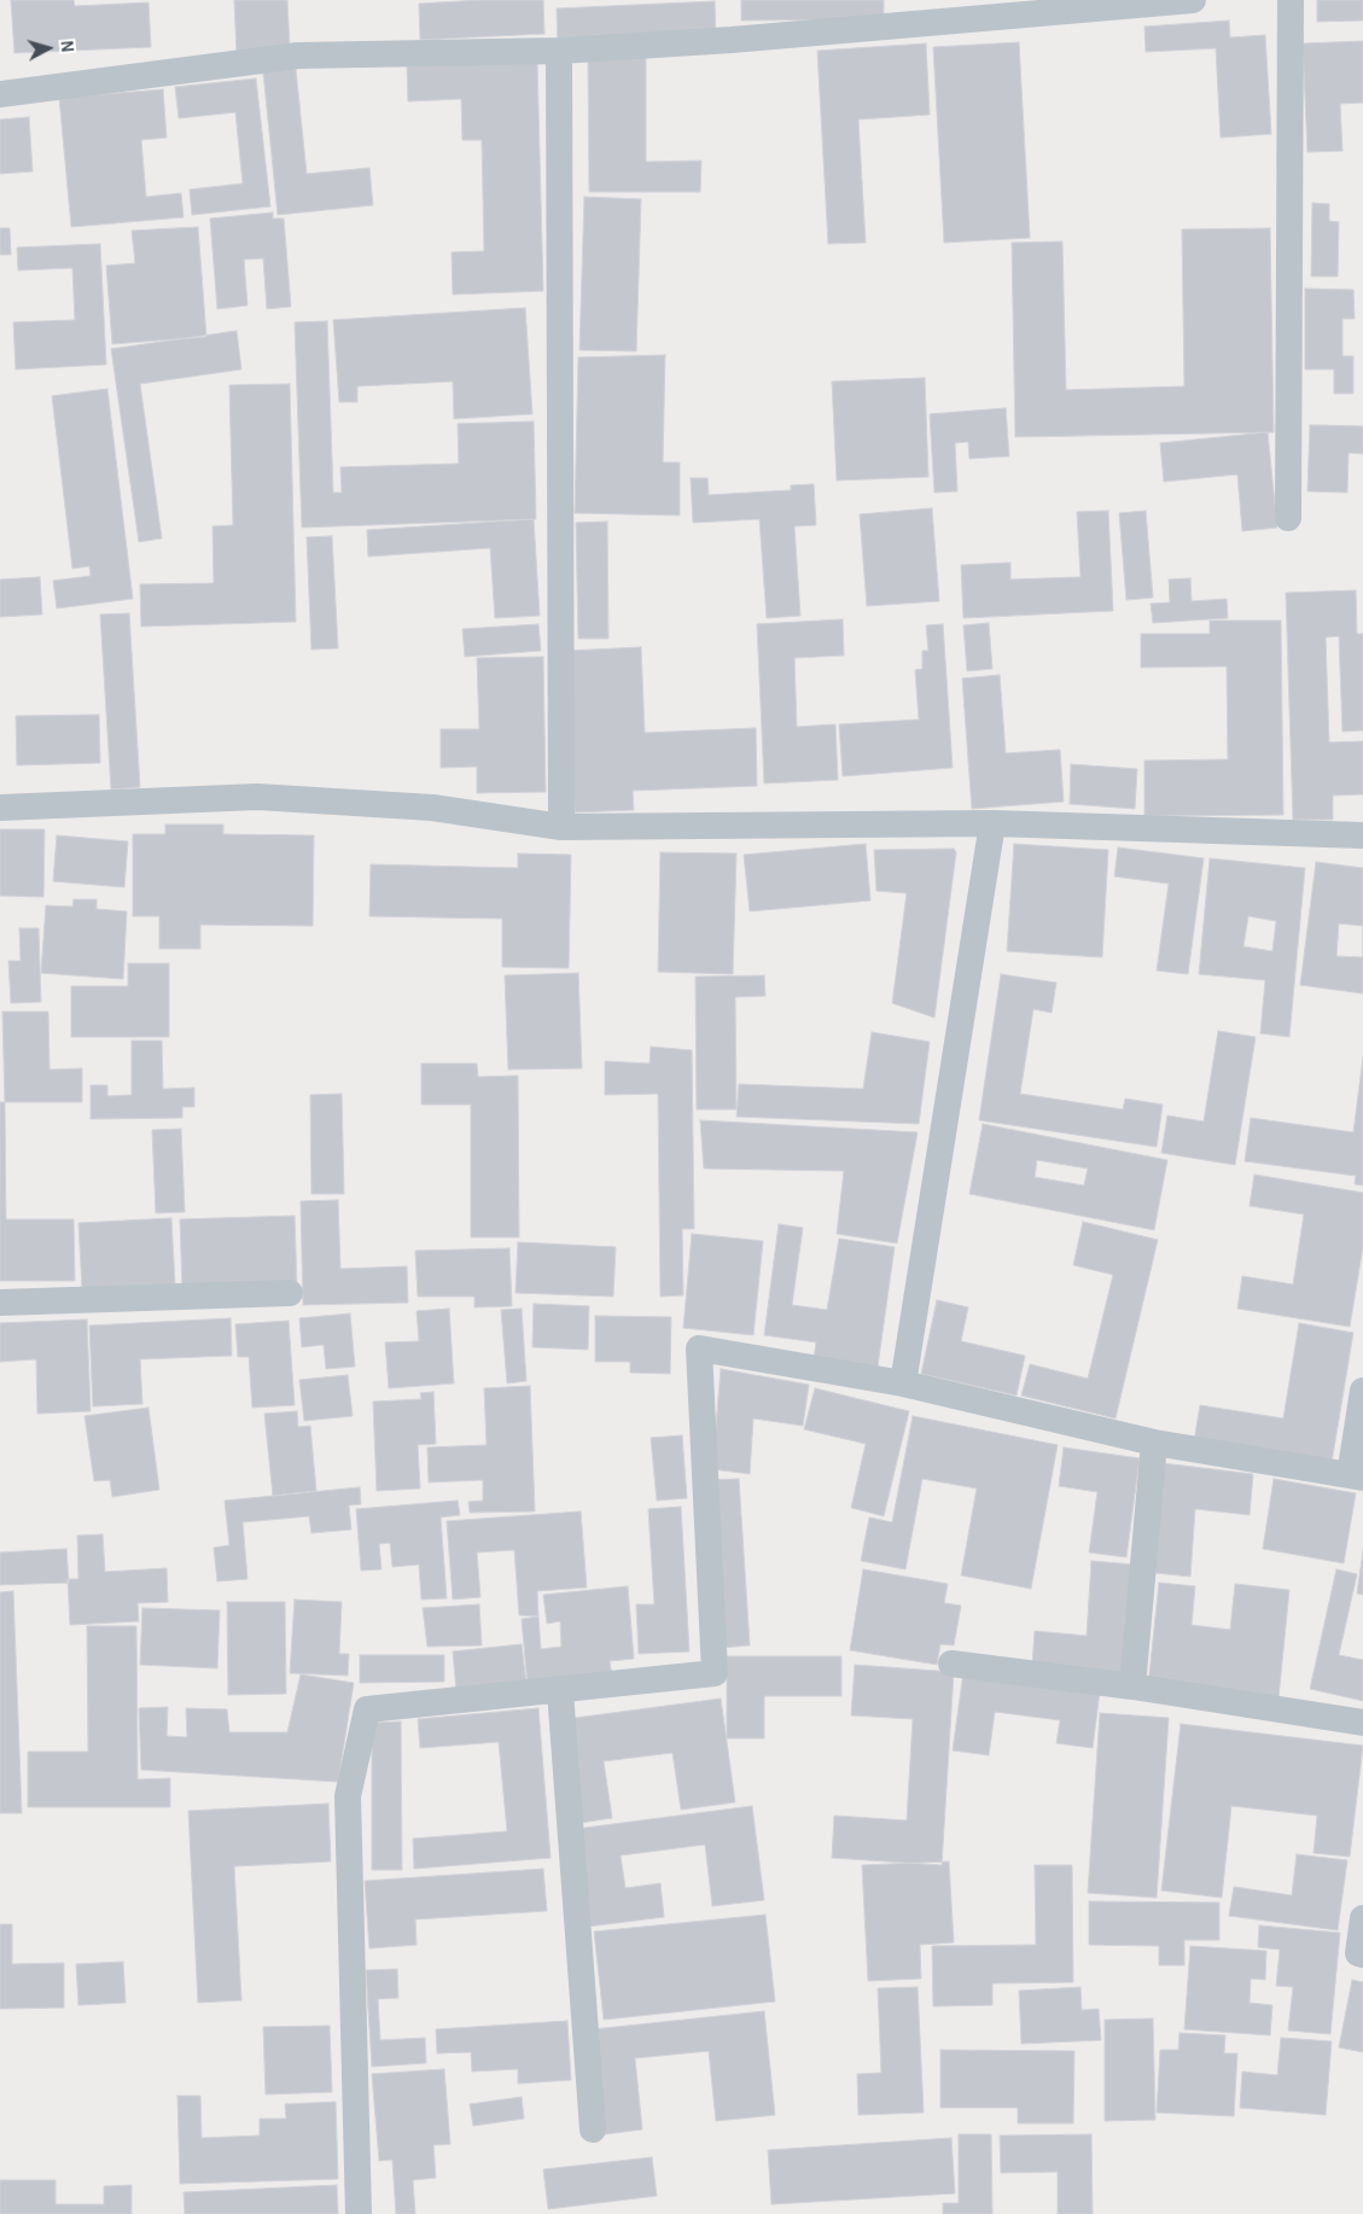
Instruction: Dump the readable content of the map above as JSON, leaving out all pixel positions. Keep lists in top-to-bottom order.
{
  "north": "right"
}
